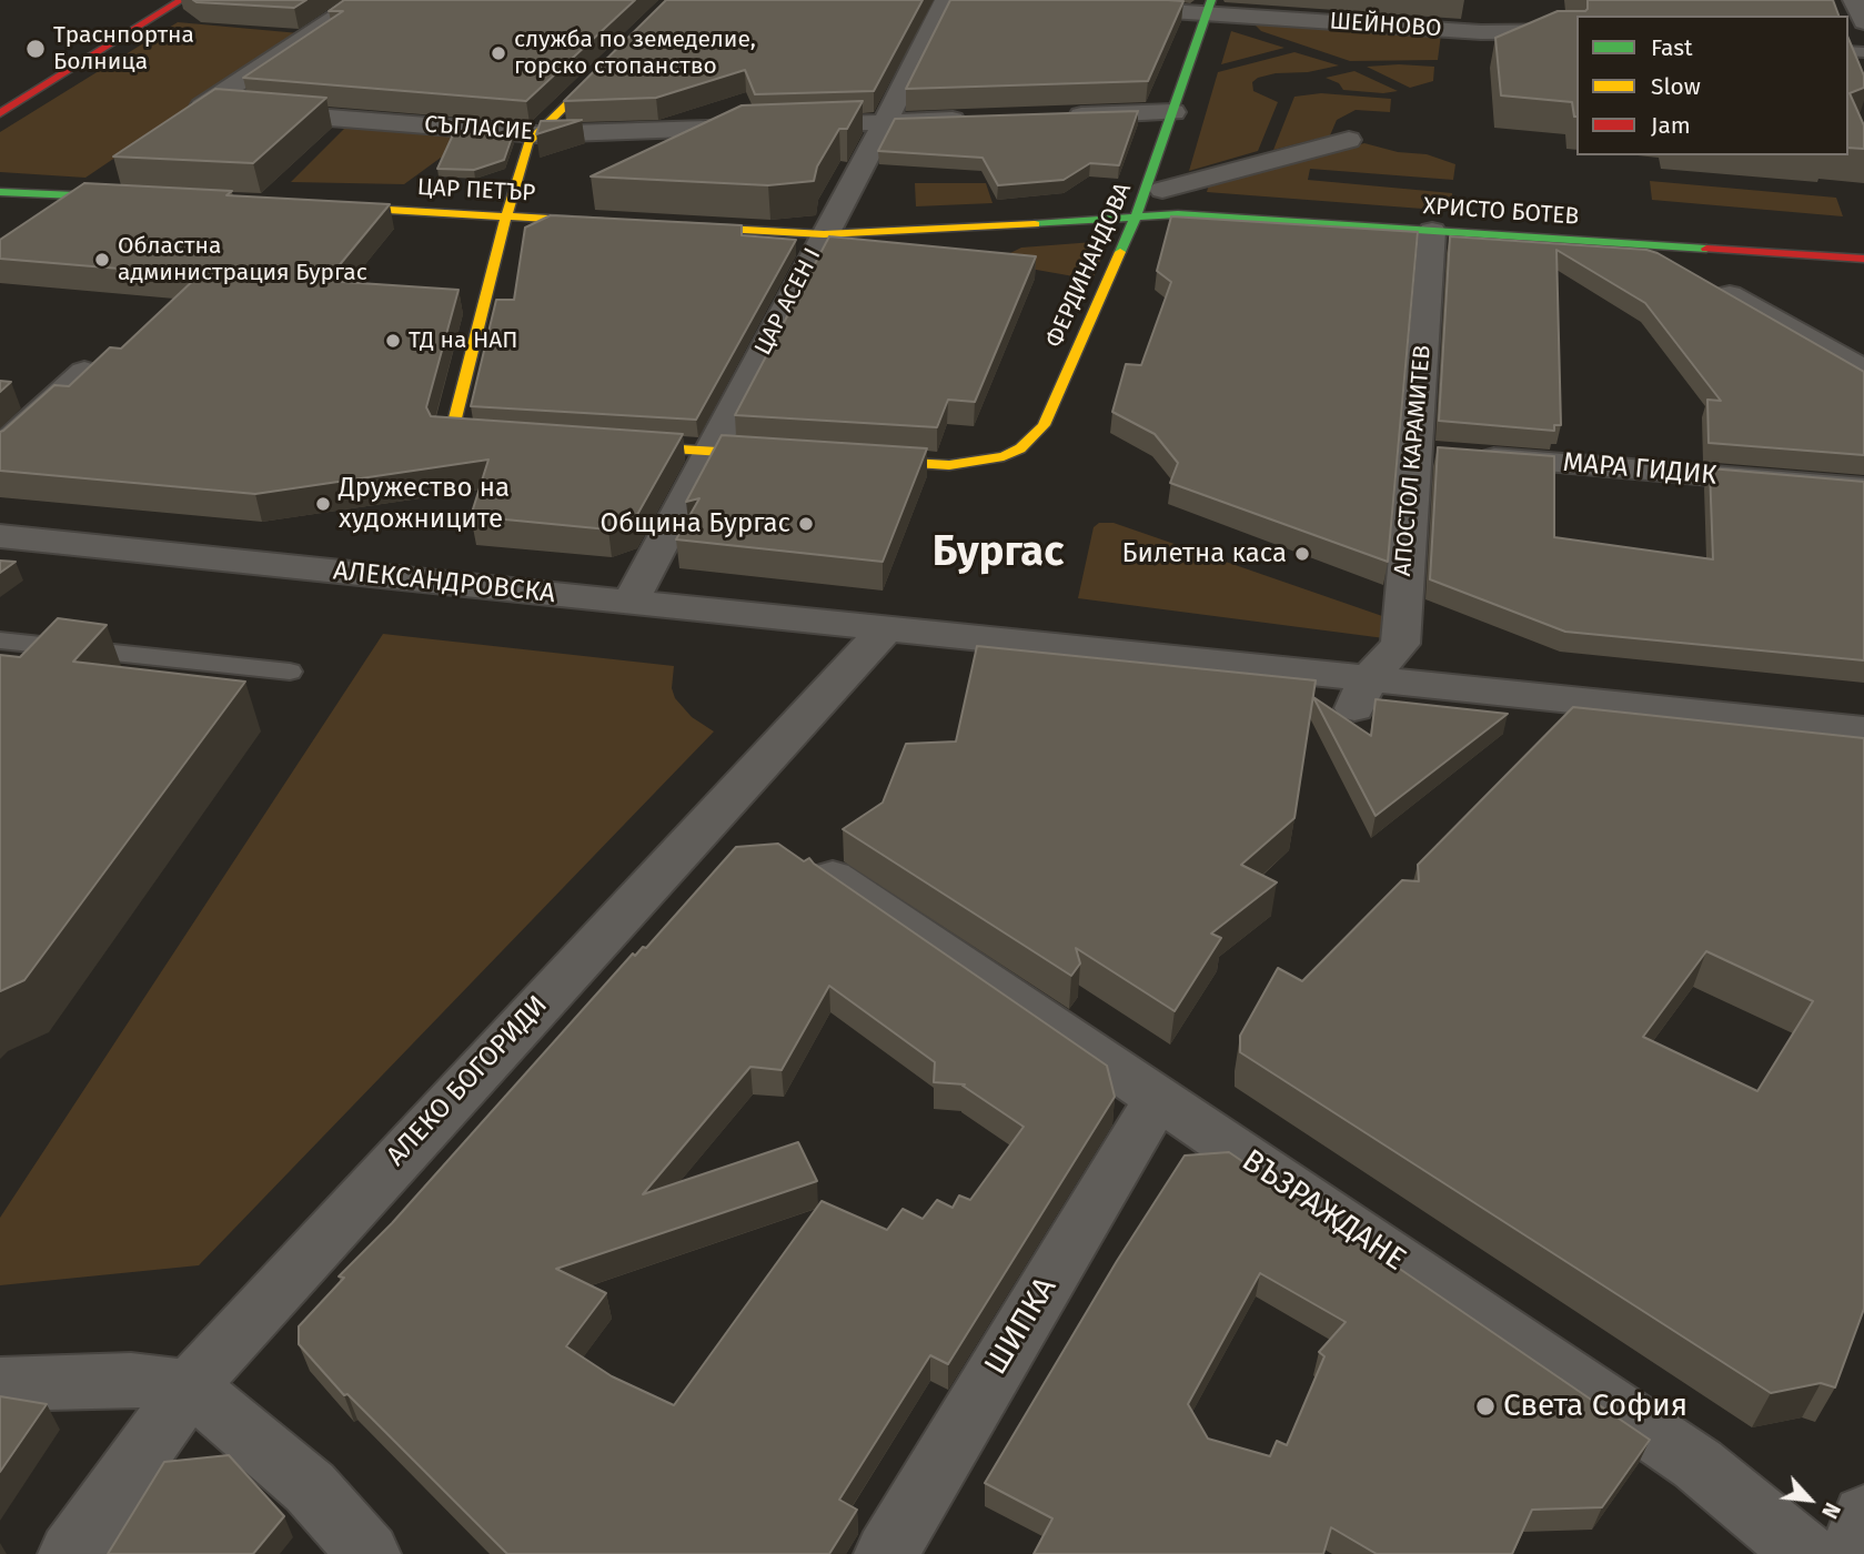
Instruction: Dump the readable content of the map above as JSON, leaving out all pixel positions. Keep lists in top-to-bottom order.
{
  "streets": {
    "street": [
      "ШЕЙНОВО",
      "СЪГЛАСИЕ",
      "ЦАР ПЕТЪР",
      "ХРИСТО БОТЕВ",
      "ФЕРДИНАНДОВА",
      "ЦАР АСЕН I",
      "АПОСТОЛ КАРАМИТЕВ",
      "МАРА ГИДИК",
      "АЛЕКСАНДРОВСКА",
      "АЛЕКО БОГОРИДИ",
      "ВЪЗРАЖДАНЕ",
      "ШИПКА"
    ]
  },
  "crossings": [
    ["ШЕЙНОВО", "ФЕРДИНАНДОВА"],
    ["СЪГЛАСИЕ", "ЦАР АСЕН I"],
    ["ХРИСТО БОТЕВ", "ФЕРДИНАНДОВА"],
    ["ХРИСТО БОТЕВ", "АПОСТОЛ КАРАМИТЕВ"],
    ["ЦАР АСЕН I", "АЛЕКСАНДРОВСКА"],
    ["АПОСТОЛ КАРАМИТЕВ", "МАРА ГИДИК"],
    ["АПОСТОЛ КАРАМИТЕВ", "АЛЕКСАНДРОВСКА"],
    ["АЛЕКСАНДРОВСКА", "АЛЕКО БОГОРИДИ"],
    ["ВЪЗРАЖДАНЕ", "ШИПКА"]
  ],
  "districts": ["Бургас"],
  "places": [
    "Траснпортна Болница",
    "служба по земеделие, горско стопанство",
    "Областна администрация Бургас",
    "ТД на НАП",
    "Дружество на художниците",
    "Община Бургас",
    "Билетна каса",
    "Света София"
  ],
  "legend": ["Fast", "Slow", "Jam"],
  "north": "bottom right"
}
